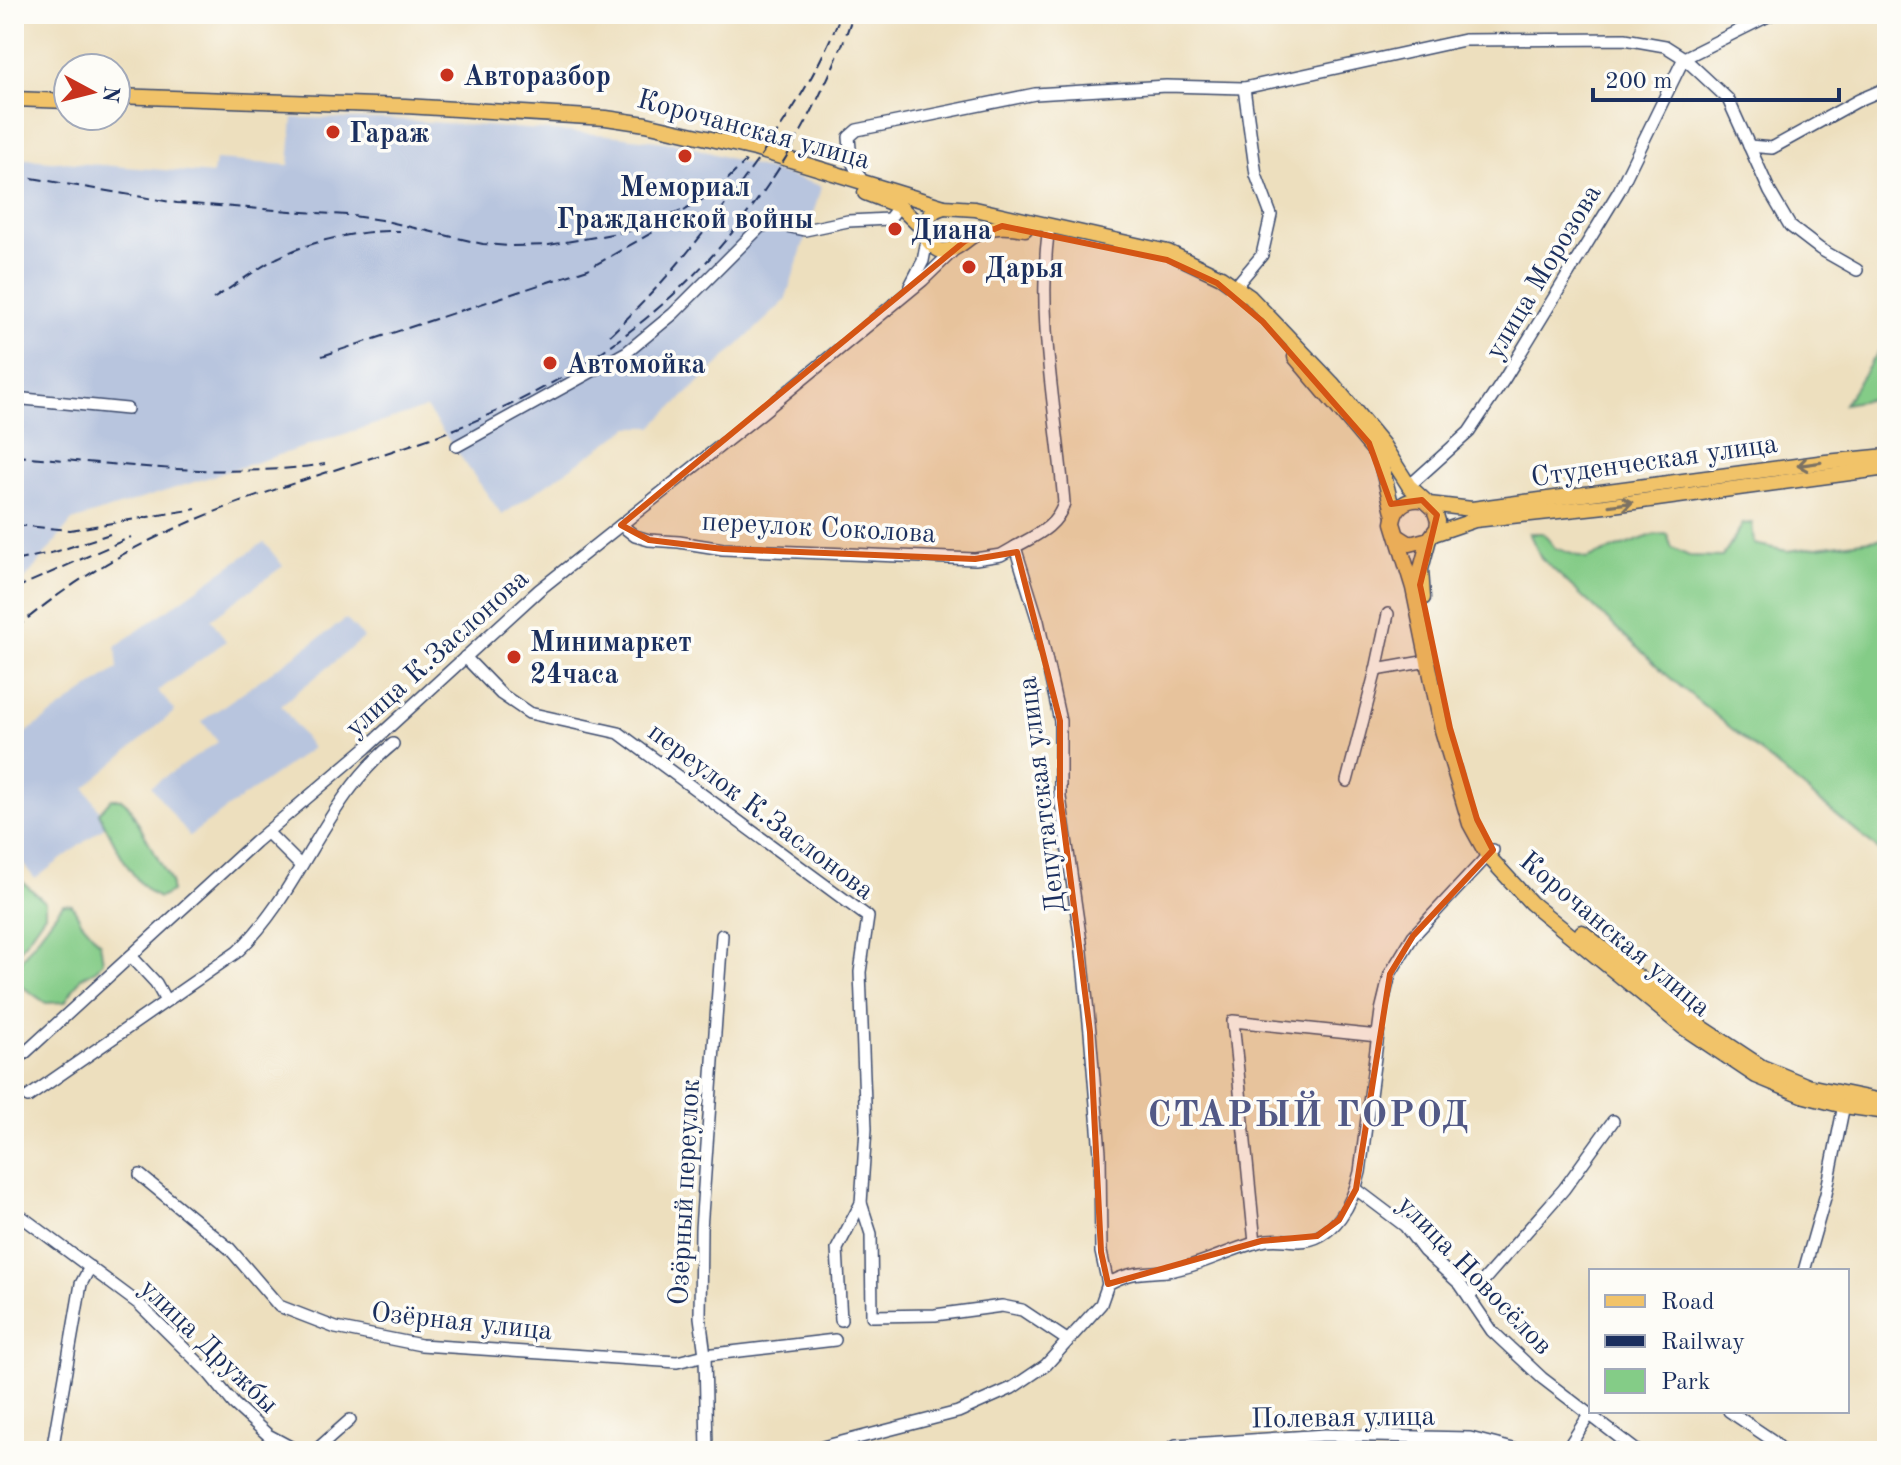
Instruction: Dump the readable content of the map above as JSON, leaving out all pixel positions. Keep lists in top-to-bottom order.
{
  "streets": {
    "main road": ["Корочанская улица", "Студенческая улица"],
    "street": [
      "улица Морозова",
      "переулок Соколова",
      "улица К.Заслонова",
      "Депутатская улица",
      "переулок К.Заслонова",
      "Озёрный переулок",
      "улица Новосёлов",
      "Озёрная улица",
      "улица Дружбы",
      "Полевая улица"
    ]
  },
  "crossings": [
    ["Корочанская улица", "улица Морозова"],
    ["Корочанская улица", "Студенческая улица"],
    ["Корочанская улица", "улица К.Заслонова"],
    ["переулок Соколова", "улица К.Заслонова"],
    ["переулок Соколова", "Депутатская улица"],
    ["улица К.Заслонова", "переулок К.Заслонова"],
    ["Озёрный переулок", "Озёрная улица"]
  ],
  "districts": ["СТАРЫЙ ГОРОД"],
  "places": [
    "Авторазбор",
    "Гараж",
    "Мемориал Гражданской войны",
    "Диана",
    "Дарья",
    "Автомойка",
    "Минимаркет 24часа"
  ],
  "legend": ["Road", "Railway", "Park"],
  "scale_bar": "200 m",
  "north": "right"
}
